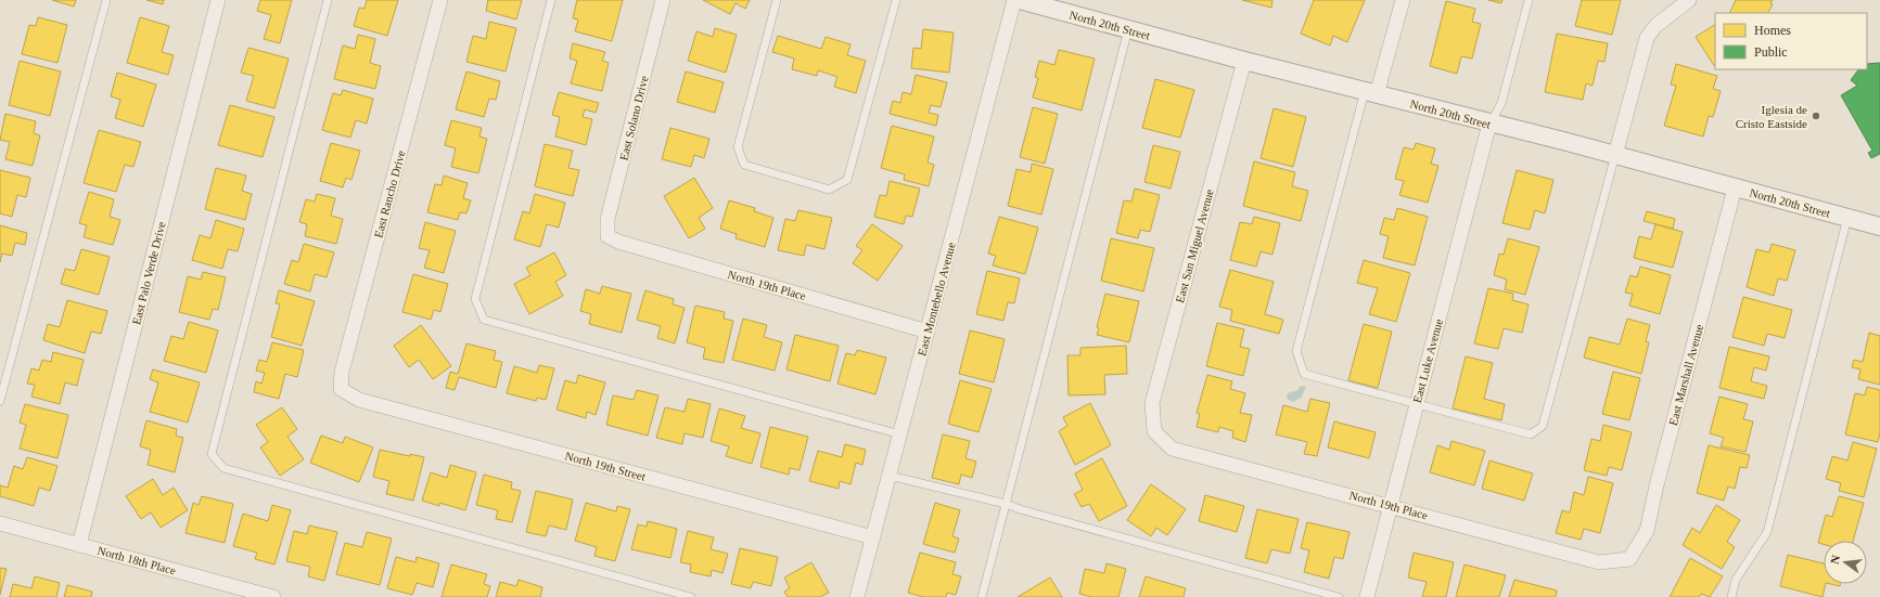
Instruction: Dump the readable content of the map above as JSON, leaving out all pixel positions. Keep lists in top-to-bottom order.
{
  "streets": {
    "street": [
      "North 20th Street",
      "East Solano Drive",
      "East Rancho Drive",
      "East San Miguel Avenue",
      "East Palo Verde Drive",
      "North 19th Place",
      "East Montebello Avenue",
      "East Luke Avenue",
      "East Marshall Avenue",
      "North 19th Street",
      "North 18th Place"
    ]
  },
  "crossings": [
    ["North 20th Street", "East San Miguel Avenue"],
    ["North 20th Street", "East Luke Avenue"],
    ["North 20th Street", "East Marshall Avenue"],
    ["East Solano Drive", "North 19th Place"],
    ["East Rancho Drive", "North 19th Street"],
    ["East San Miguel Avenue", "North 19th Place"],
    ["East Palo Verde Drive", "North 18th Place"],
    ["North 19th Place", "East Montebello Avenue"],
    ["North 19th Place", "East Luke Avenue"],
    ["North 19th Place", "East Marshall Avenue"],
    ["East Montebello Avenue", "North 19th Street"]
  ],
  "places": ["Iglesia de Cristo Eastside"],
  "legend": ["Homes", "Public"],
  "north": "left"
}
